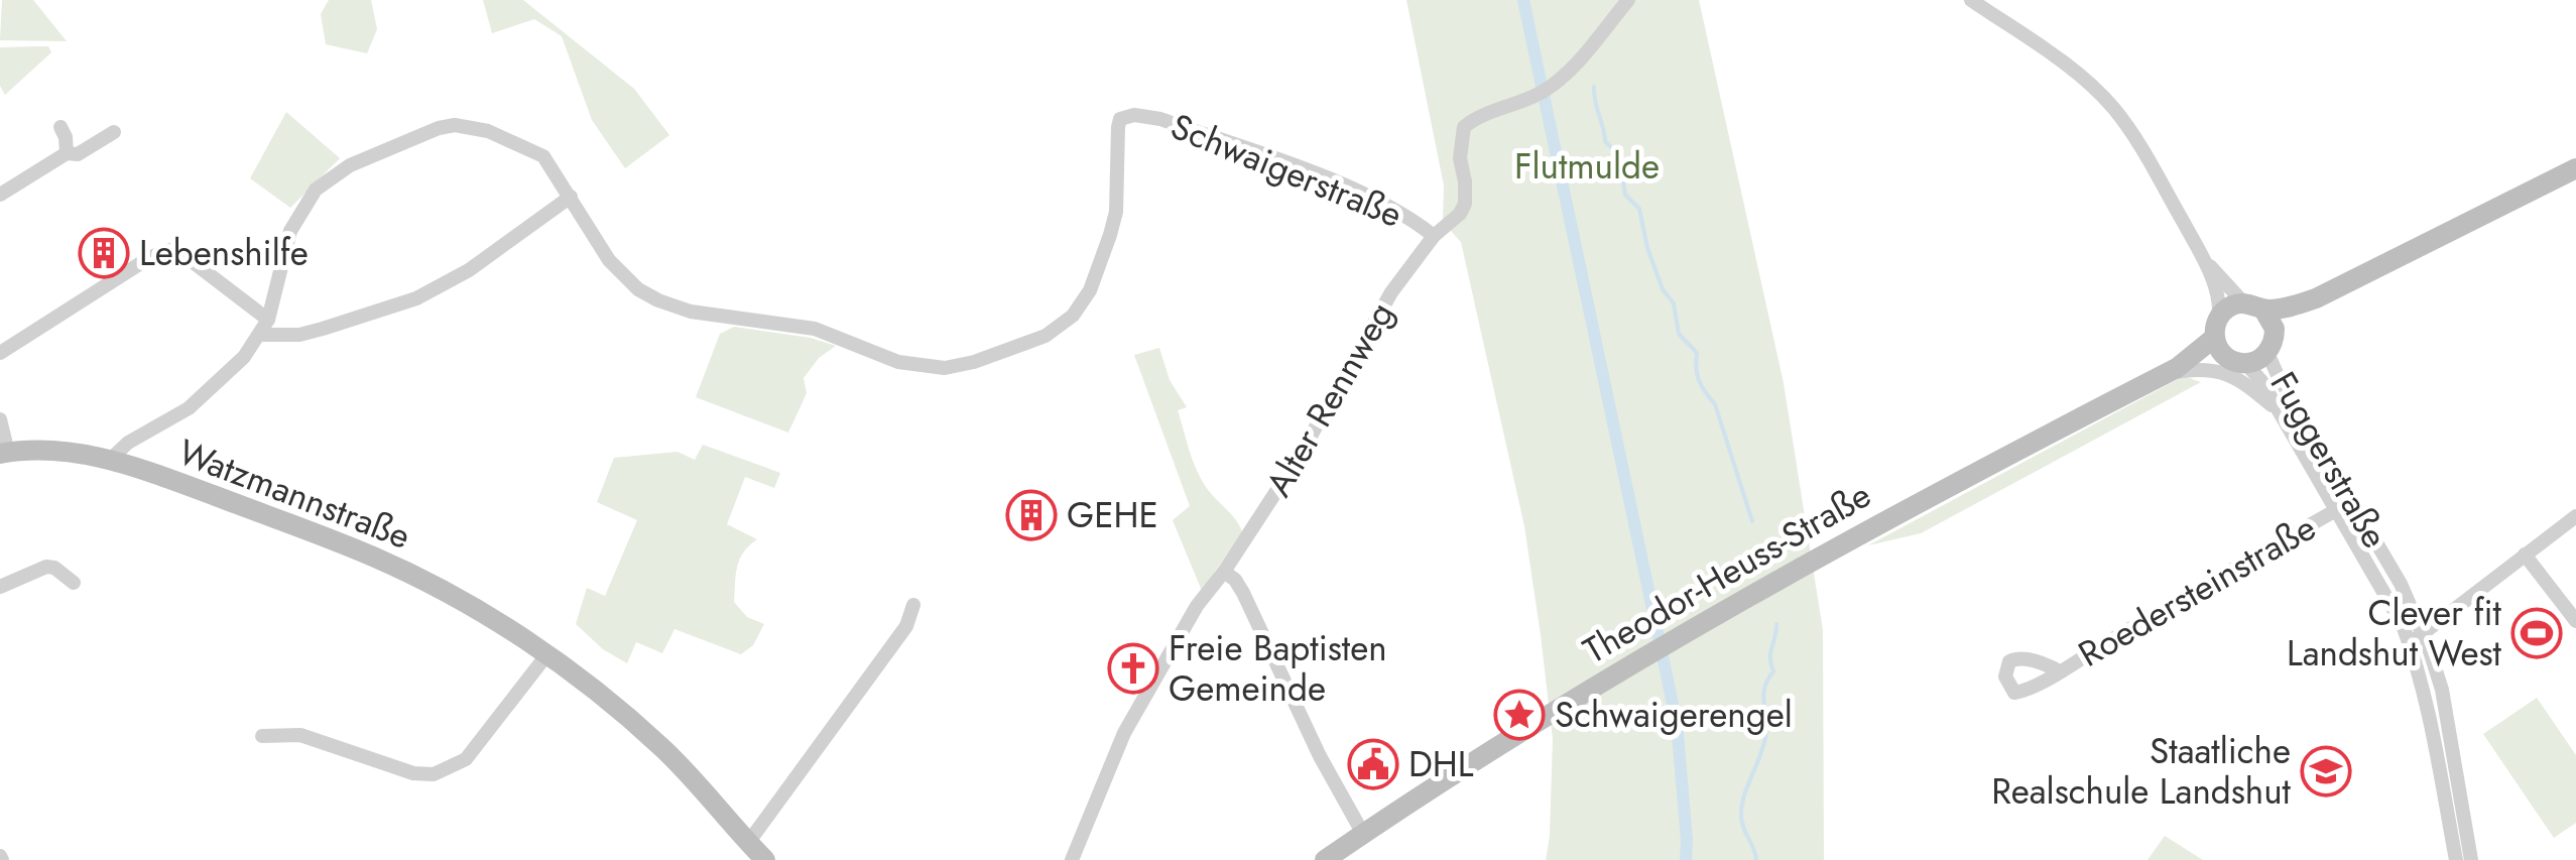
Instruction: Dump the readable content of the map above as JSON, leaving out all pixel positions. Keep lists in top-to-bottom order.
{
  "streets": {
    "main road": ["Watzmannstraße", "Theodor-Heuss-Straße"],
    "street": [
      "Schwaigerstraße",
      "Alter Rennweg",
      "Fuggerstraße",
      "Roedersteinstraße"
    ]
  },
  "crossings": [
    ["Schwaigerstraße", "Alter Rennweg"],
    ["Schwaigerstraße", "Watzmannstraße"],
    ["Fuggerstraße", "Theodor-Heuss-Straße"],
    ["Fuggerstraße", "Roedersteinstraße"]
  ],
  "parks": ["Flutmulde"],
  "places": {
    "building": ["Lebenshilfe", "GEHE"],
    "sports": ["Clever fit Landshut West"],
    "church": ["Freie Baptisten Gemeinde"],
    "place": ["Schwaigerengel"],
    "public building": ["DHL"],
    "school or university": ["Staatliche Realschule Landshut"]
  }
}
